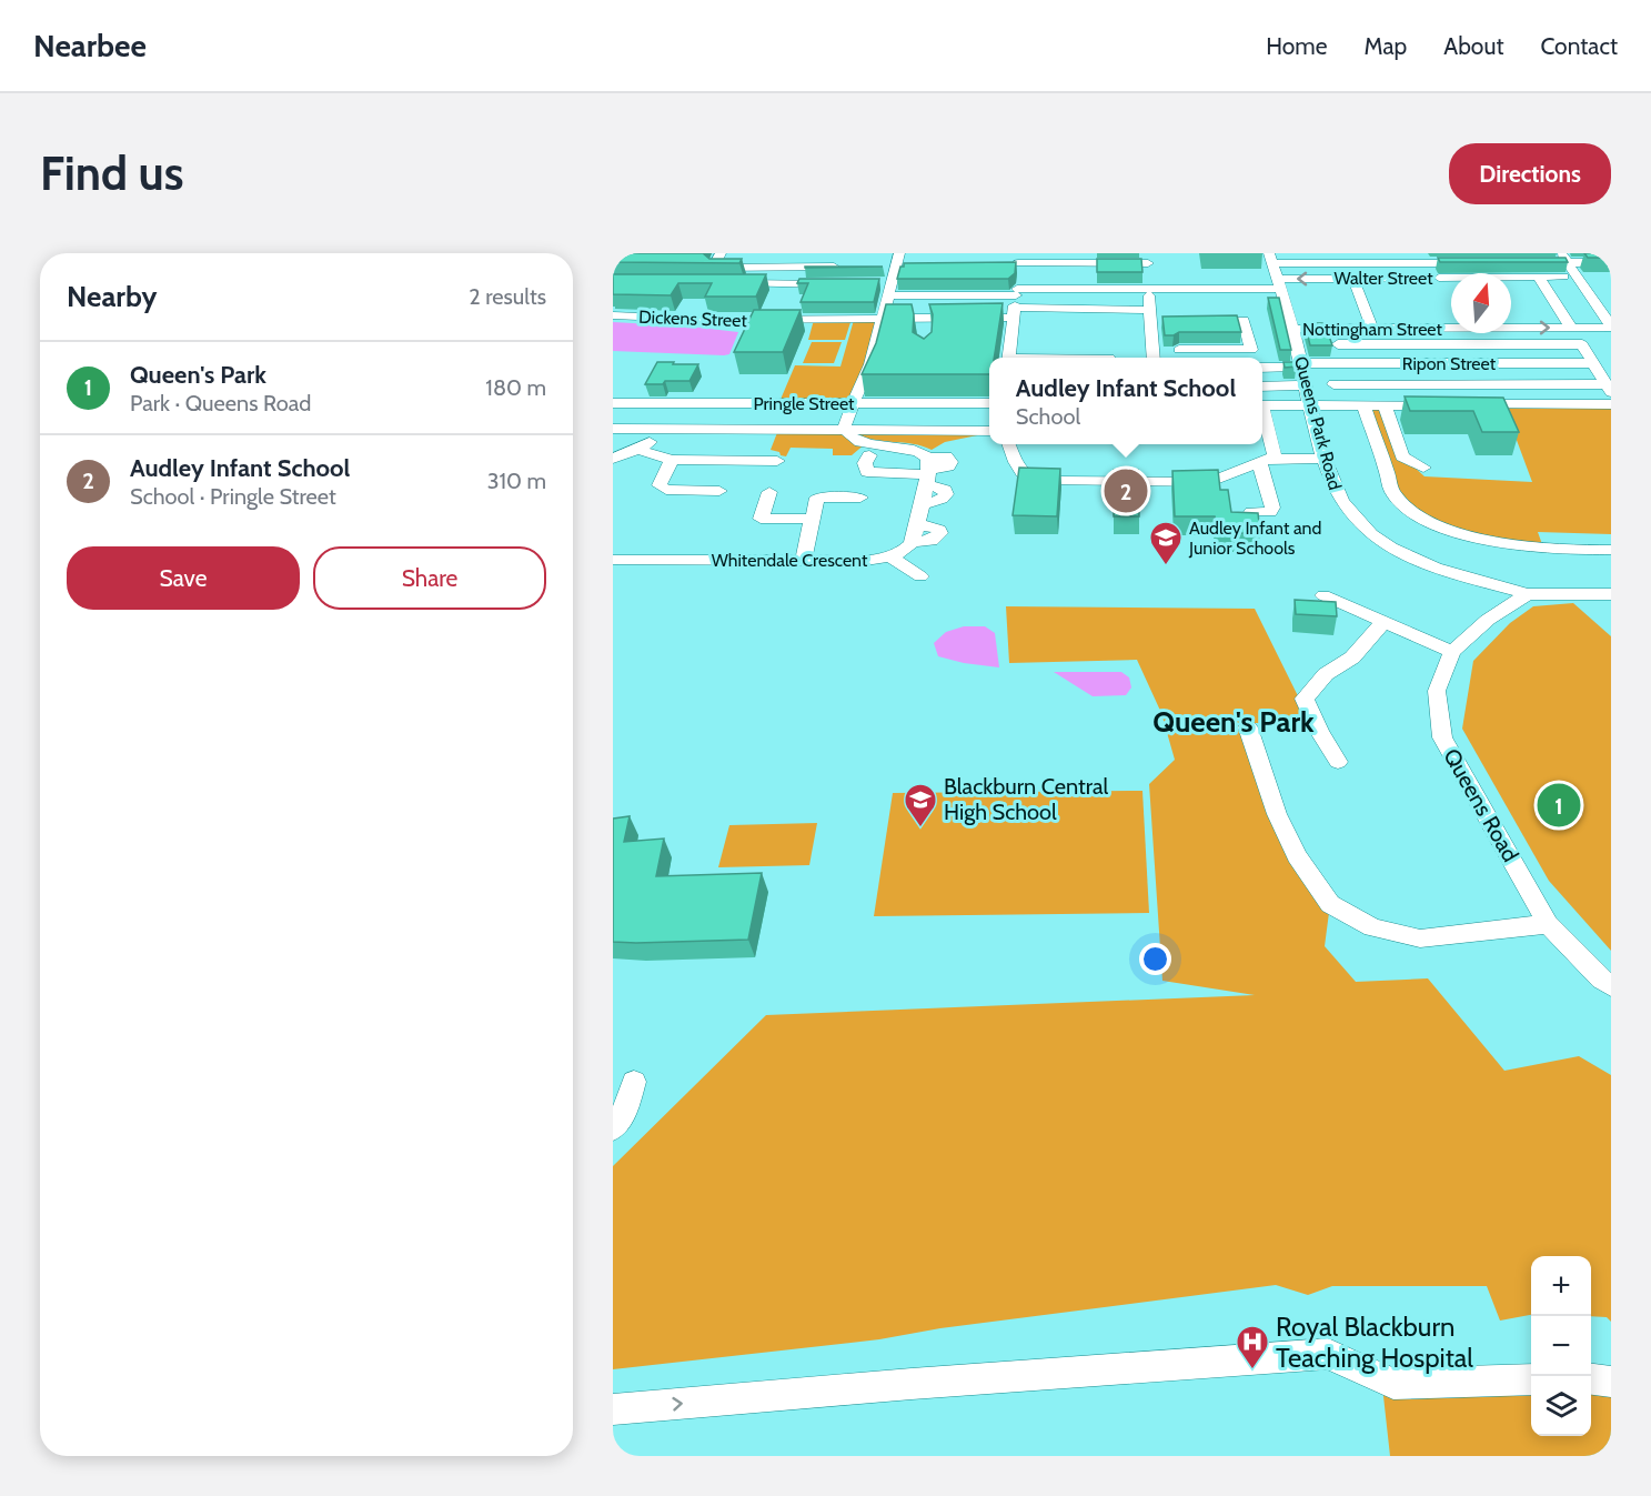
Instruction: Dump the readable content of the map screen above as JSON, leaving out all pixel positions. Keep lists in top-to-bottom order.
{
  "streets": {
    "street": [
      "Walter Street",
      "Dickens Street",
      "Nottingham Street",
      "Ripon Street",
      "Pringle Street",
      "Queens Park Road",
      "Whitendale Crescent",
      "Queens Road"
    ]
  },
  "crossings": [
    ["Walter Street", "Queens Park Road"],
    ["Nottingham Street", "Queens Park Road"],
    ["Ripon Street", "Queens Park Road"],
    ["Queens Park Road", "Queens Road"]
  ],
  "districts": ["Queen's Park"],
  "places": {
    "school or university": ["Audley Infant and Junior Schools", "Blackburn Central High School"],
    "hospital": ["Royal Blackburn Teaching Hospital"]
  },
  "north": "top",
  "page": {
    "header": "Nearbee",
    "nav": [
      "Home",
      "Map",
      "About",
      "Contact"
    ],
    "buttons": [
      "Directions",
      ["Save", "Share"]
    ],
    "title": "Find us",
    "heading": ["Nearby", "2 results"],
    "list": [
      {
        "mark": "1",
        "name": "Queen's Park",
        "note": "Park · Queens Road",
        "value": "180 m"
      },
      {
        "mark": "2",
        "name": "Audley Infant School",
        "note": "School · Pringle Street",
        "value": "310 m"
      }
    ],
    "popup": ["Audley Infant School", "School"],
    "pins": ["2", "1"],
    "map_buttons": ["+", "−"]
  }
}
